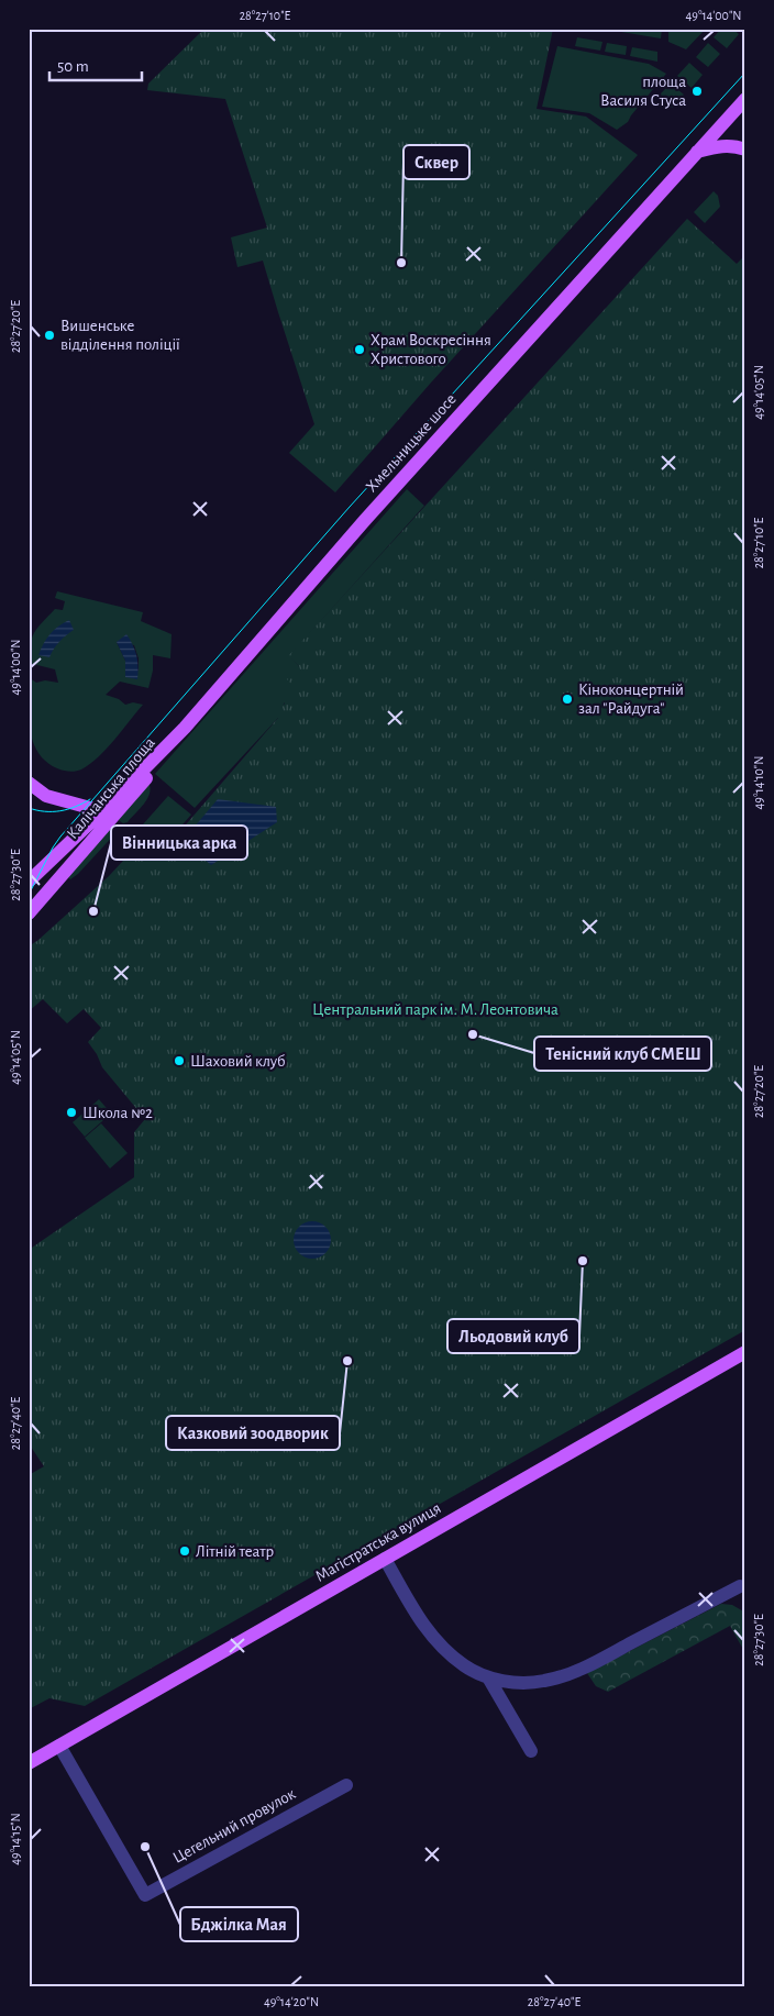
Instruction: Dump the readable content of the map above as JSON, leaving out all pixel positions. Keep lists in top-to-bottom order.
{
  "streets": {
    "main road": ["Хмельницьке шосе", "Калічанська площа", "Магістратська вулиця"],
    "street": ["Цегельний провулок"]
  },
  "crossings": [
    ["Хмельницьке шосе", "Калічанська площа"],
    ["Магістратська вулиця", "Цегельний провулок"]
  ],
  "parks": ["Центральний парк ім. М. Леонтовича"],
  "places": [
    "площа Василя Стуса",
    "Сквер",
    "Вишенське відділення поліції",
    "Храм Воскресіння Христового",
    "Кіноконцертній зал \"Райдуга\"",
    "Вінницька арка",
    "Тенісний клуб СМЕШ",
    "Шаховий клуб",
    "Школа №2",
    "Льодовий клуб",
    "Казковий зоодворик",
    "Літній театр",
    "Бджілка Мая"
  ],
  "scale_bar": "50 m",
  "coordinates": [
    "28°27'10\"E",
    "49°14'00\"N",
    "28°27'20\"E",
    "49°14'05\"N",
    "49°14'10\"N",
    "28°27'30\"E",
    "28°27'40\"E",
    "49°14'15\"N",
    "49°14'20\"N"
  ]
}
